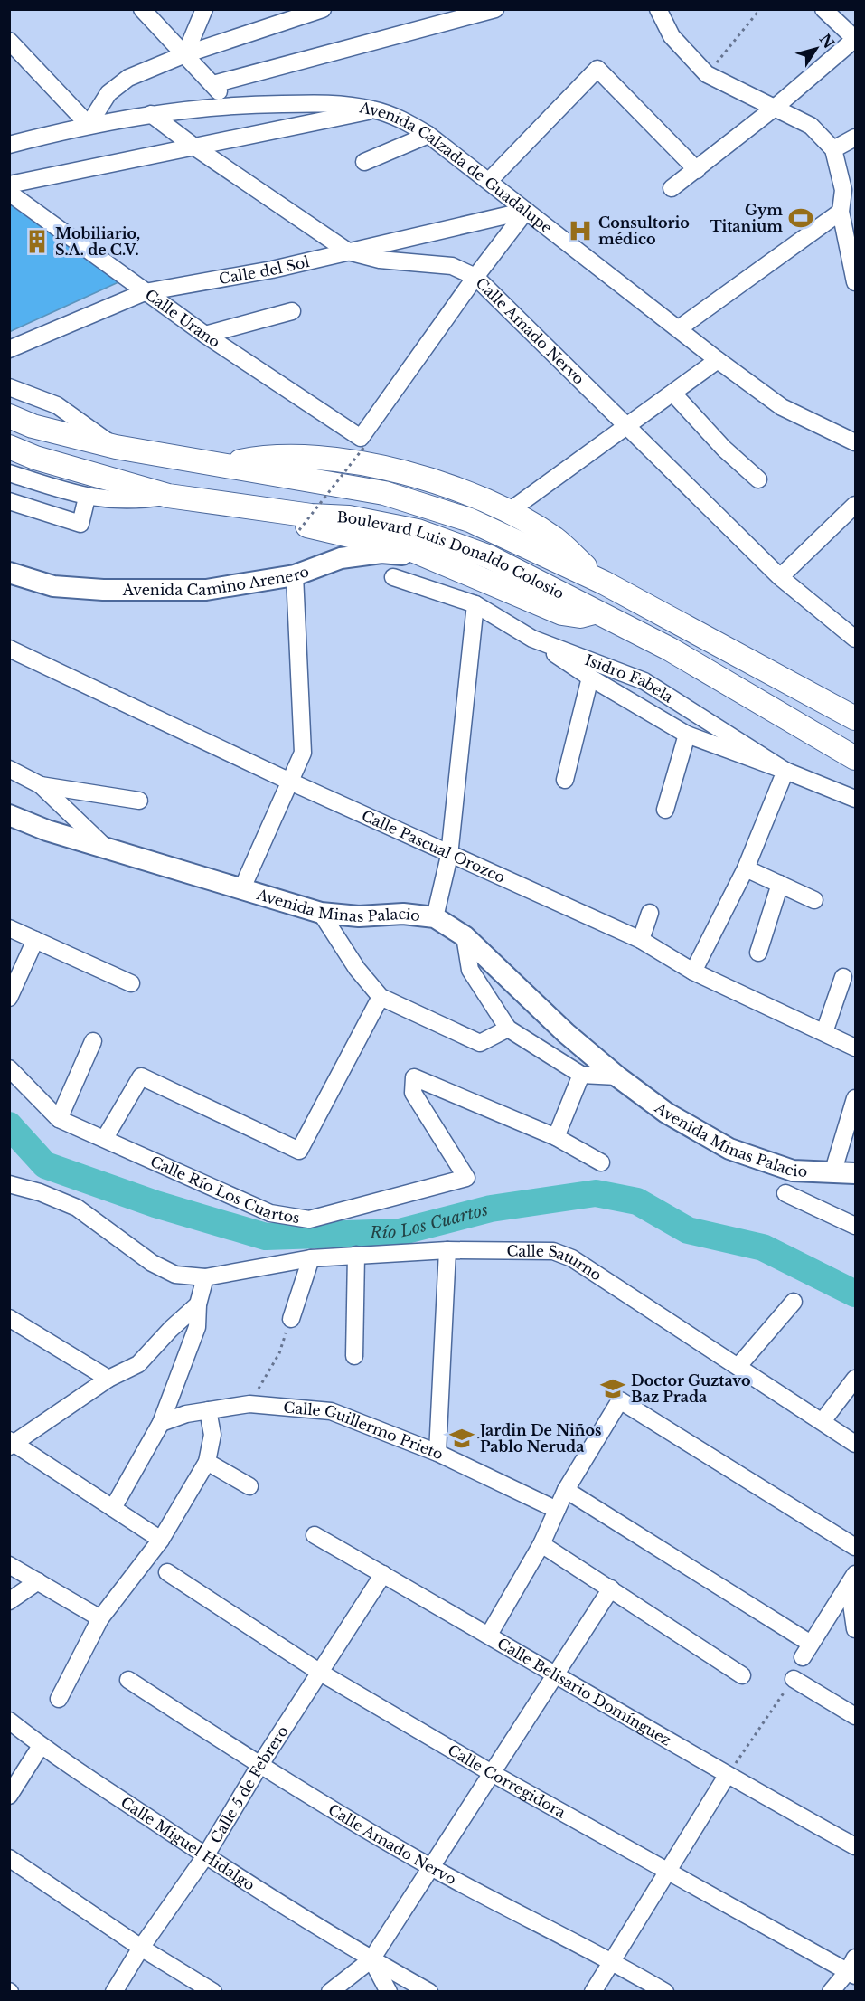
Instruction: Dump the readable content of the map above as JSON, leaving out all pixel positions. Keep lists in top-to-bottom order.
{
  "streets": {
    "highway": ["Boulevard Luis Donaldo Colosio"],
    "main road": ["Avenida Camino Arenero", "Avenida Minas Palacio"],
    "street": [
      "Avenida Calzada de Guadalupe",
      "Calle del Sol",
      "Calle Urano",
      "Calle Amado Nervo",
      "Isidro Fabela",
      "Calle Pascual Orozco",
      "Calle Río Los Cuartos",
      "Calle Saturno",
      "Calle Guillermo Prieto",
      "Calle Belisario Domínguez",
      "Calle Corregidora",
      "Calle 5 de Febrero",
      "Calle Miguel Hidalgo"
    ]
  },
  "crossings": [
    ["Avenida Calzada de Guadalupe", "Calle del Sol"],
    ["Avenida Calzada de Guadalupe", "Calle Amado Nervo"],
    ["Calle del Sol", "Calle Urano"],
    ["Calle del Sol", "Calle Amado Nervo"],
    ["Calle Amado Nervo", "Calle 5 de Febrero"],
    ["Calle Belisario Domínguez", "Calle 5 de Febrero"],
    ["Calle Corregidora", "Calle 5 de Febrero"],
    ["Calle 5 de Febrero", "Calle Miguel Hidalgo"]
  ],
  "water": ["Río Los Cuartos"],
  "places": {
    "sports": ["Gym Titanium"],
    "hospital": ["Consultorio médico"],
    "building": ["Mobiliario, S.A. de C.V."],
    "school or university": ["Doctor Guztavo Baz Prada", "Jardin De Niños Pablo Neruda"]
  },
  "north": "top right"
}
